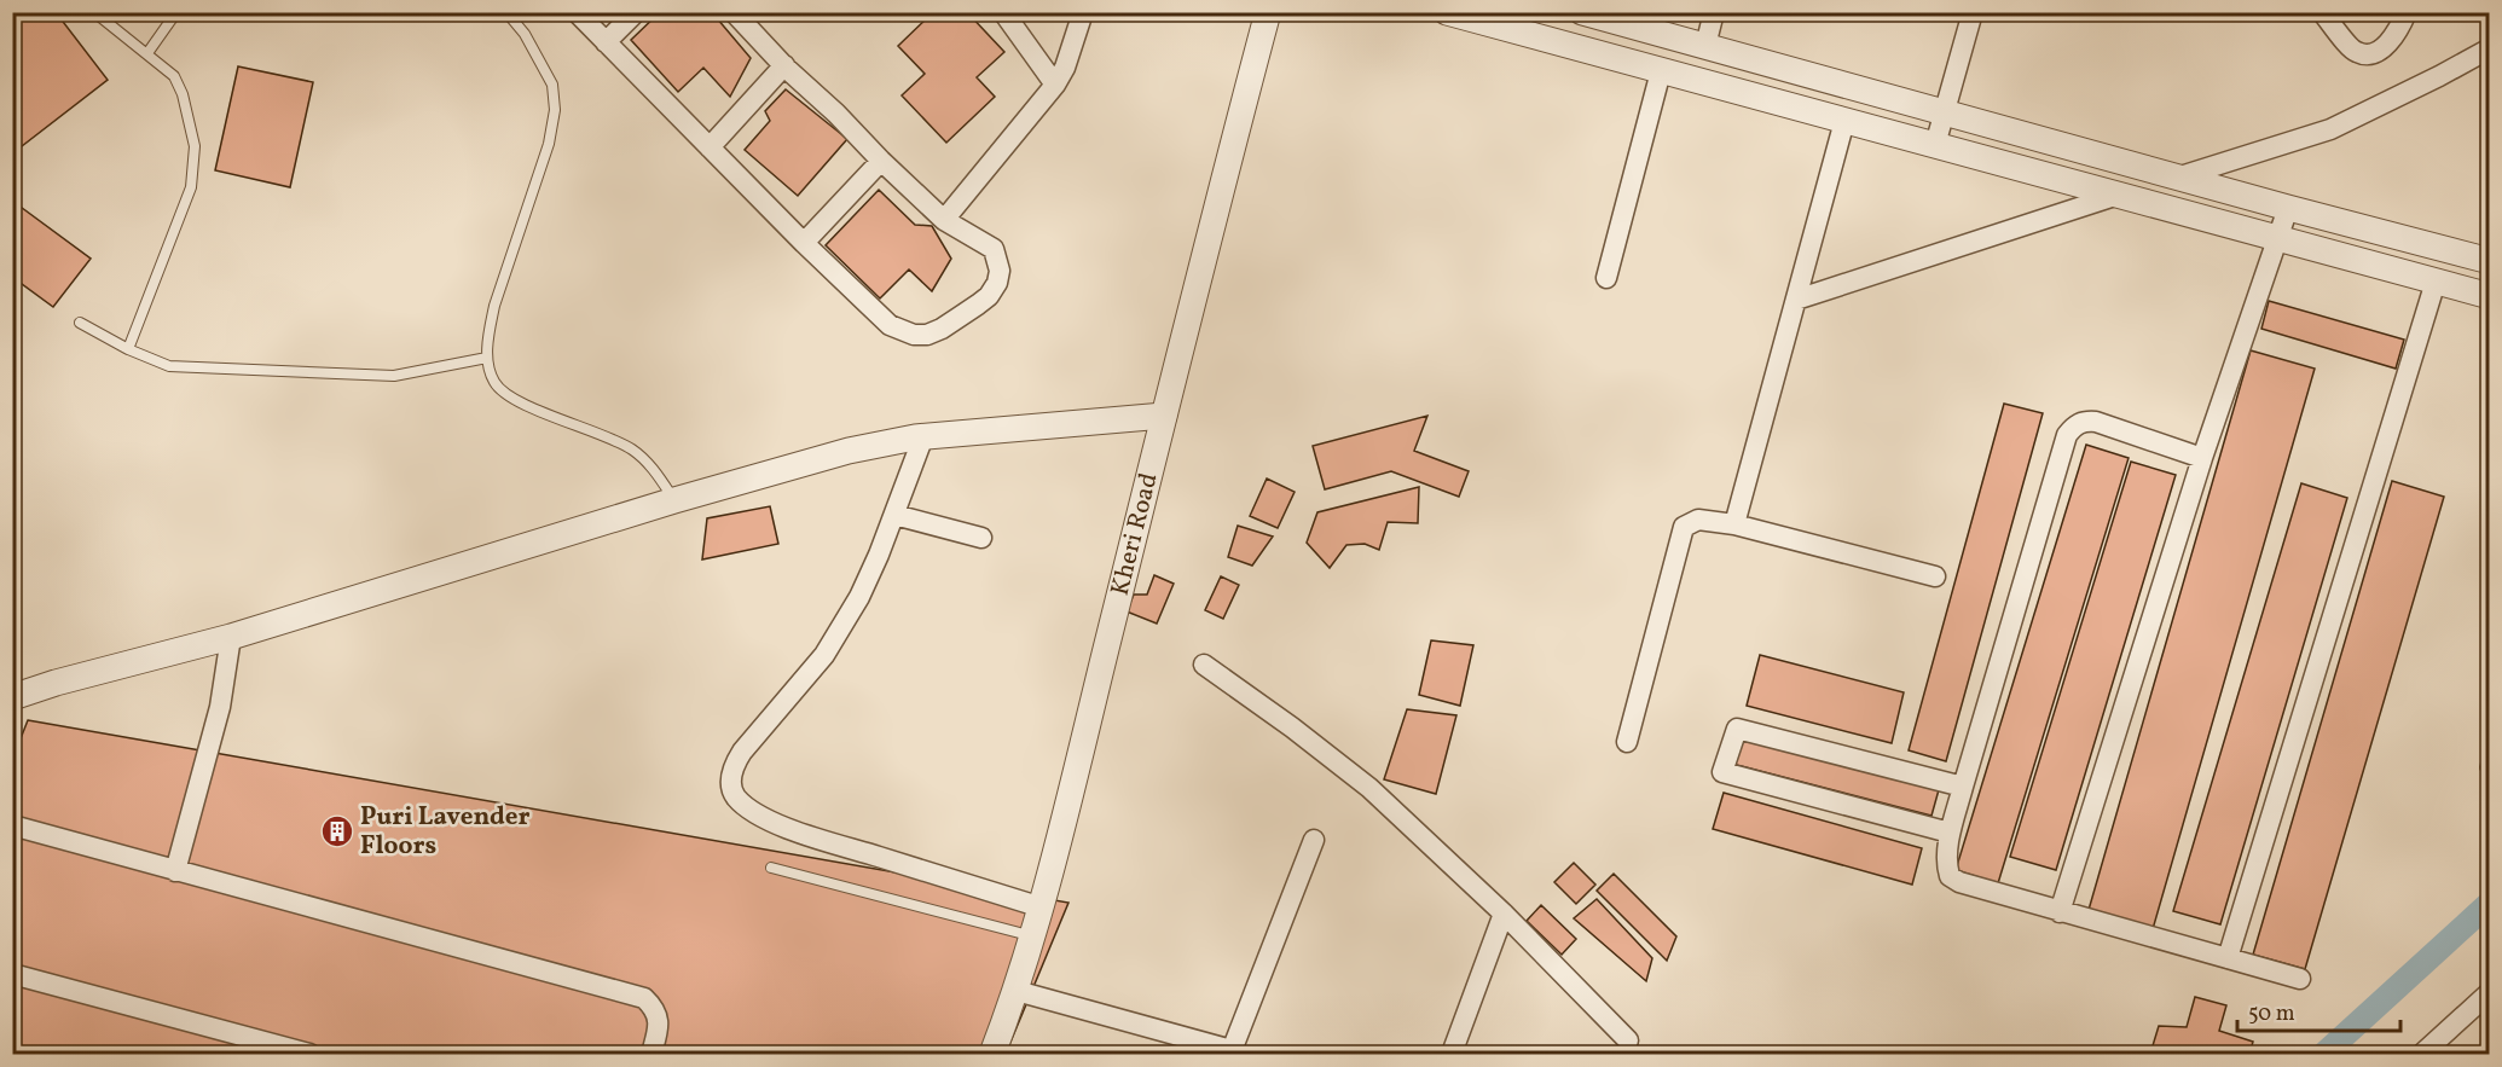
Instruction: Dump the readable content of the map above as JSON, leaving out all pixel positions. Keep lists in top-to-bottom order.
{
  "streets": {
    "street": ["Kheri Road"]
  },
  "places": {
    "building": ["Puri Lavender Floors"]
  },
  "scale_bar": "50 m"
}
